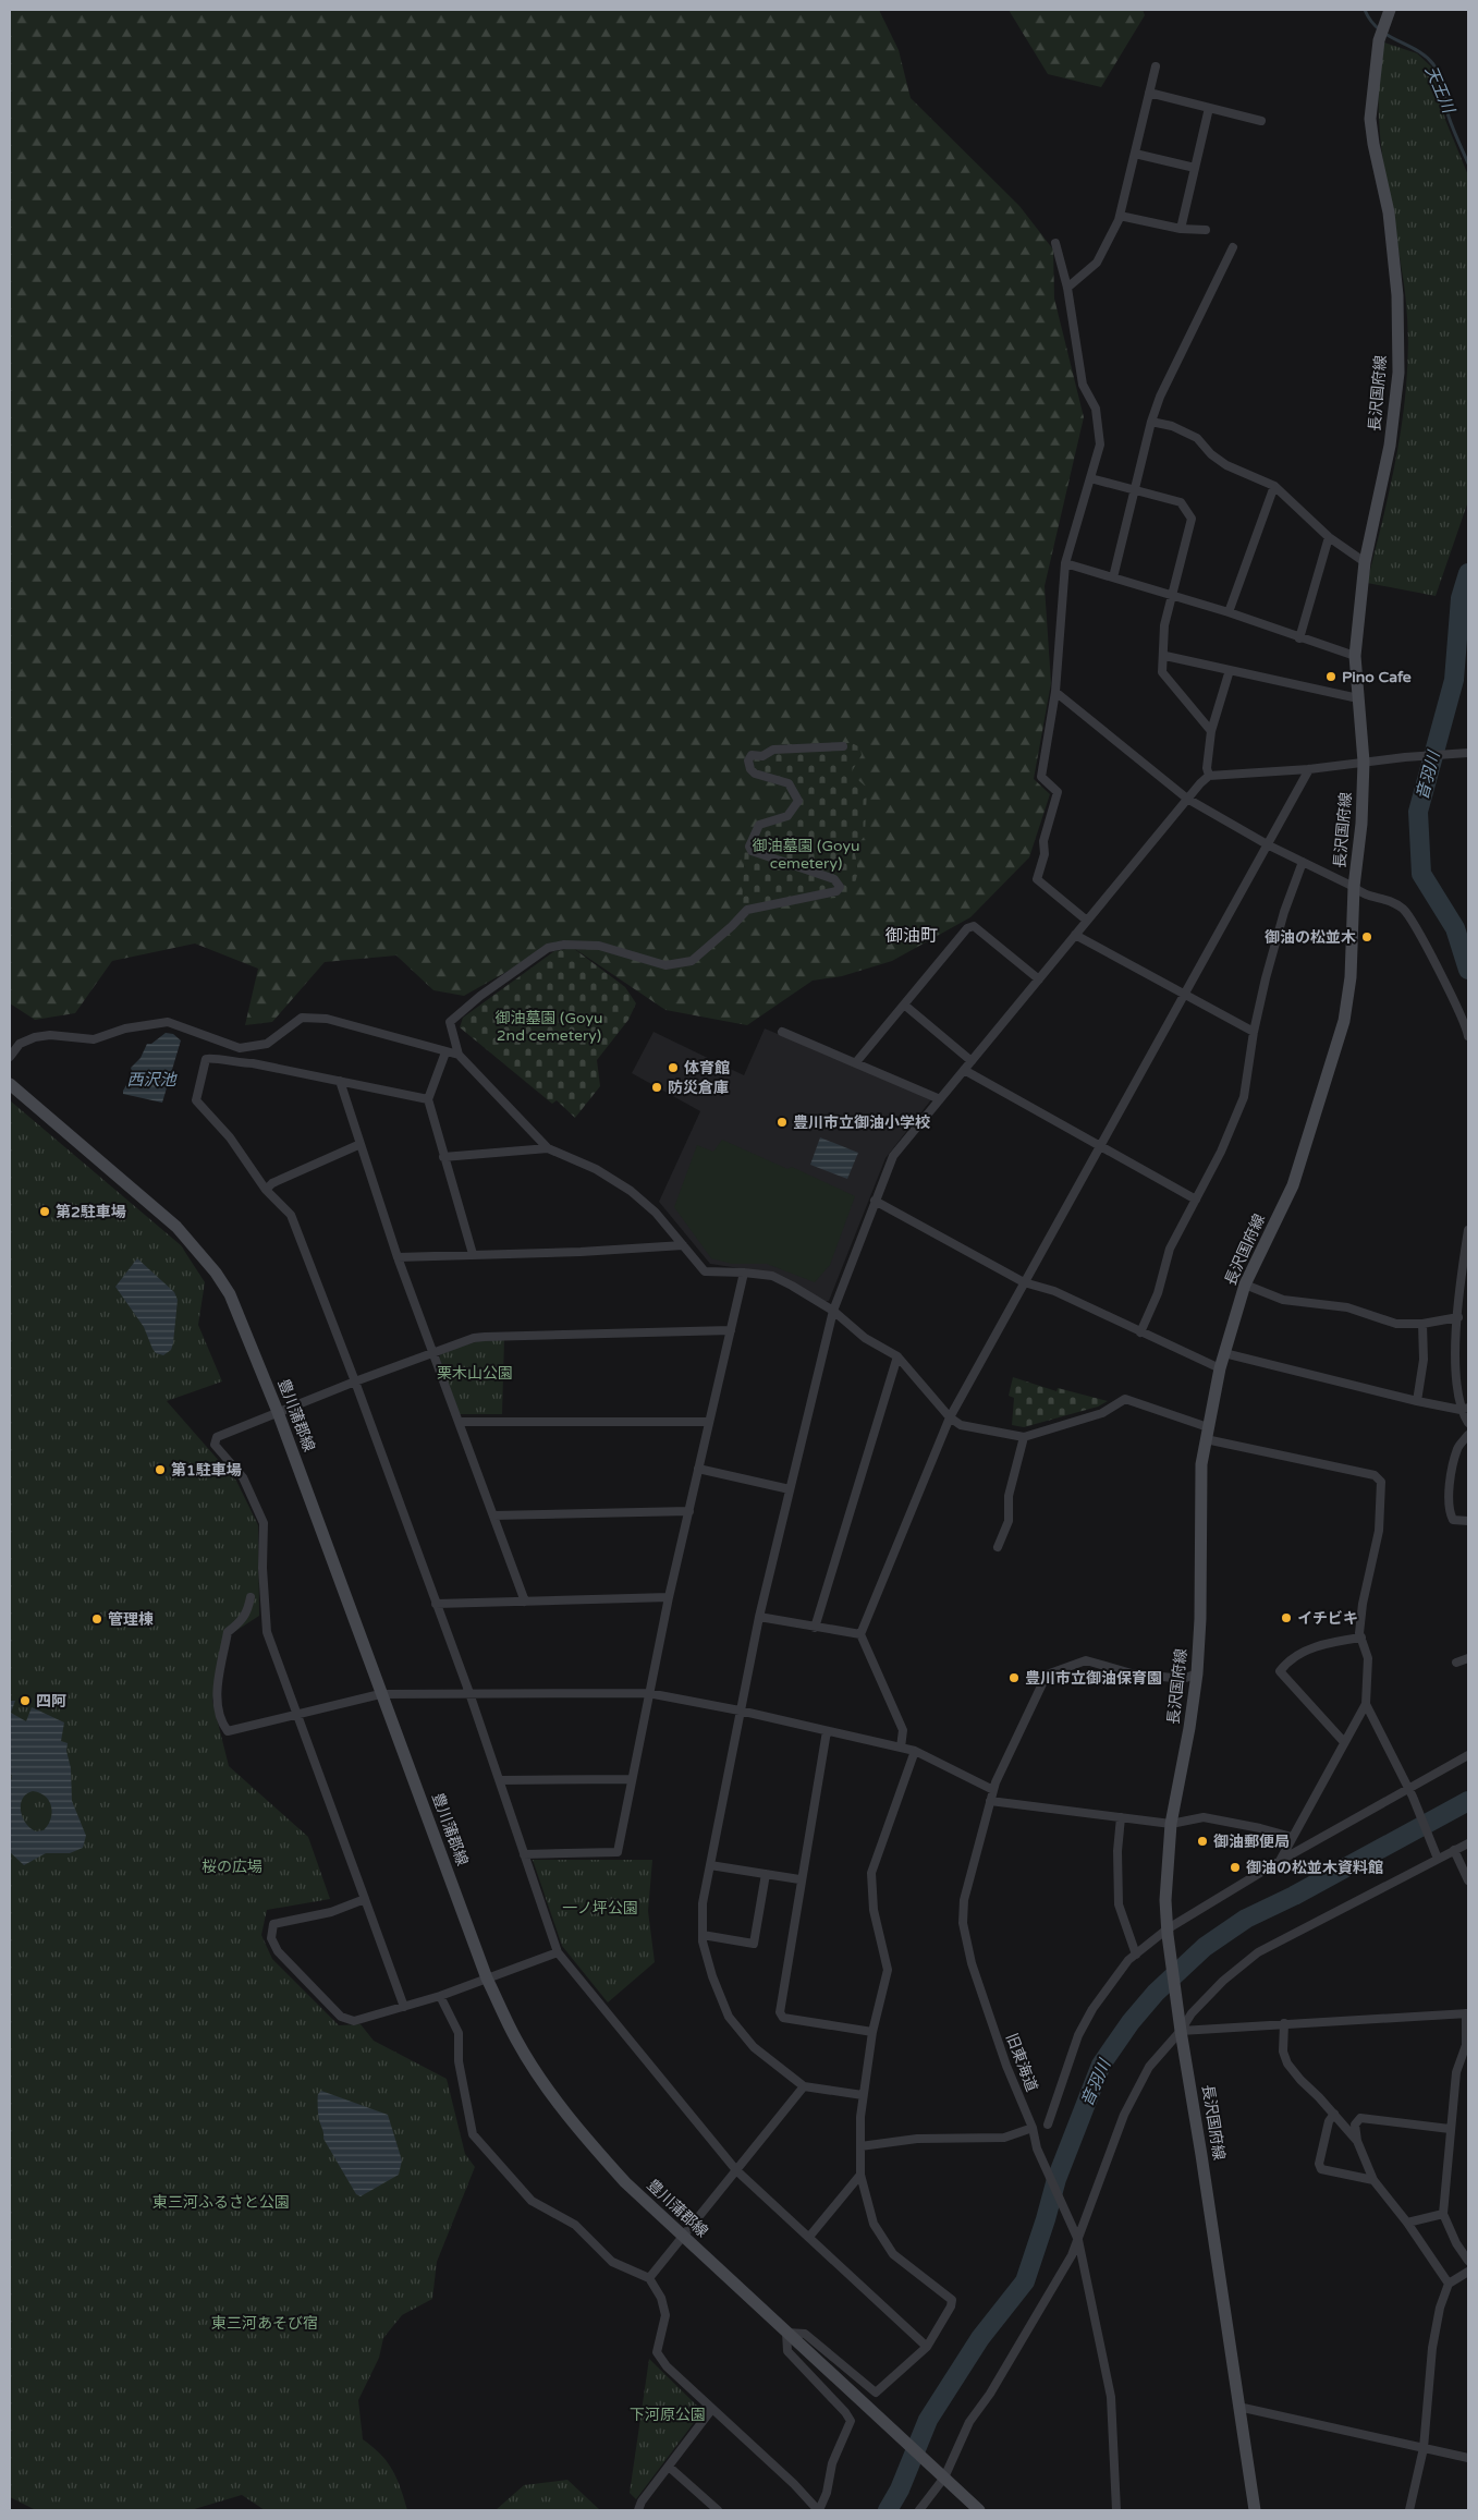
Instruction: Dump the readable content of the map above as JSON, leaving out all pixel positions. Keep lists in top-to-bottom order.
{
  "streets": {
    "main road": ["長沢国府線", "豊川蒲郡線"],
    "street": ["旧東海道"]
  },
  "crossings": [
    ["長沢国府線", "旧東海道"]
  ],
  "districts": ["御油町"],
  "water": ["天王川", "音羽川", "西沢池"],
  "parks": [
    "御油墓園 (Goyu cemetery)",
    "御油墓園 (Goyu 2nd cemetery)",
    "栗木山公園",
    "桜の広場",
    "一ノ坪公園",
    "東三河ふるさと公園",
    "東三河あそび宿",
    "下河原公園"
  ],
  "places": [
    "Pino Cafe",
    "御油の松並木",
    "体育館",
    "防災倉庫",
    "豊川市立御油小学校",
    "第2駐車場",
    "第1駐車場",
    "イチビキ",
    "管理棟",
    "豊川市立御油保育園",
    "四阿",
    "御油郵便局",
    "御油の松並木資料館"
  ]
}
